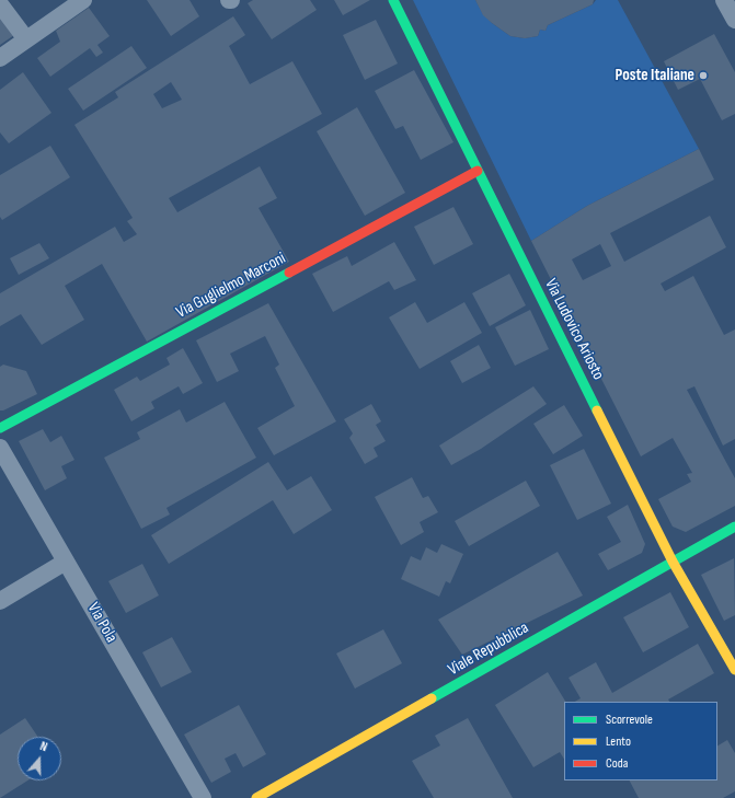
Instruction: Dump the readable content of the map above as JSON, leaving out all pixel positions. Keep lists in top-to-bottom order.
{
  "streets": {
    "street": [
      "Via Guglielmo Marconi",
      "Via Ludovico Ariosto",
      "Via Pola",
      "Viale Repubblica"
    ]
  },
  "crossings": [
    ["Via Guglielmo Marconi", "Via Ludovico Ariosto"],
    ["Via Ludovico Ariosto", "Viale Repubblica"]
  ],
  "places": ["Poste Italiane"],
  "legend": ["Scorrevole", "Lento", "Coda"],
  "north": "top"
}
